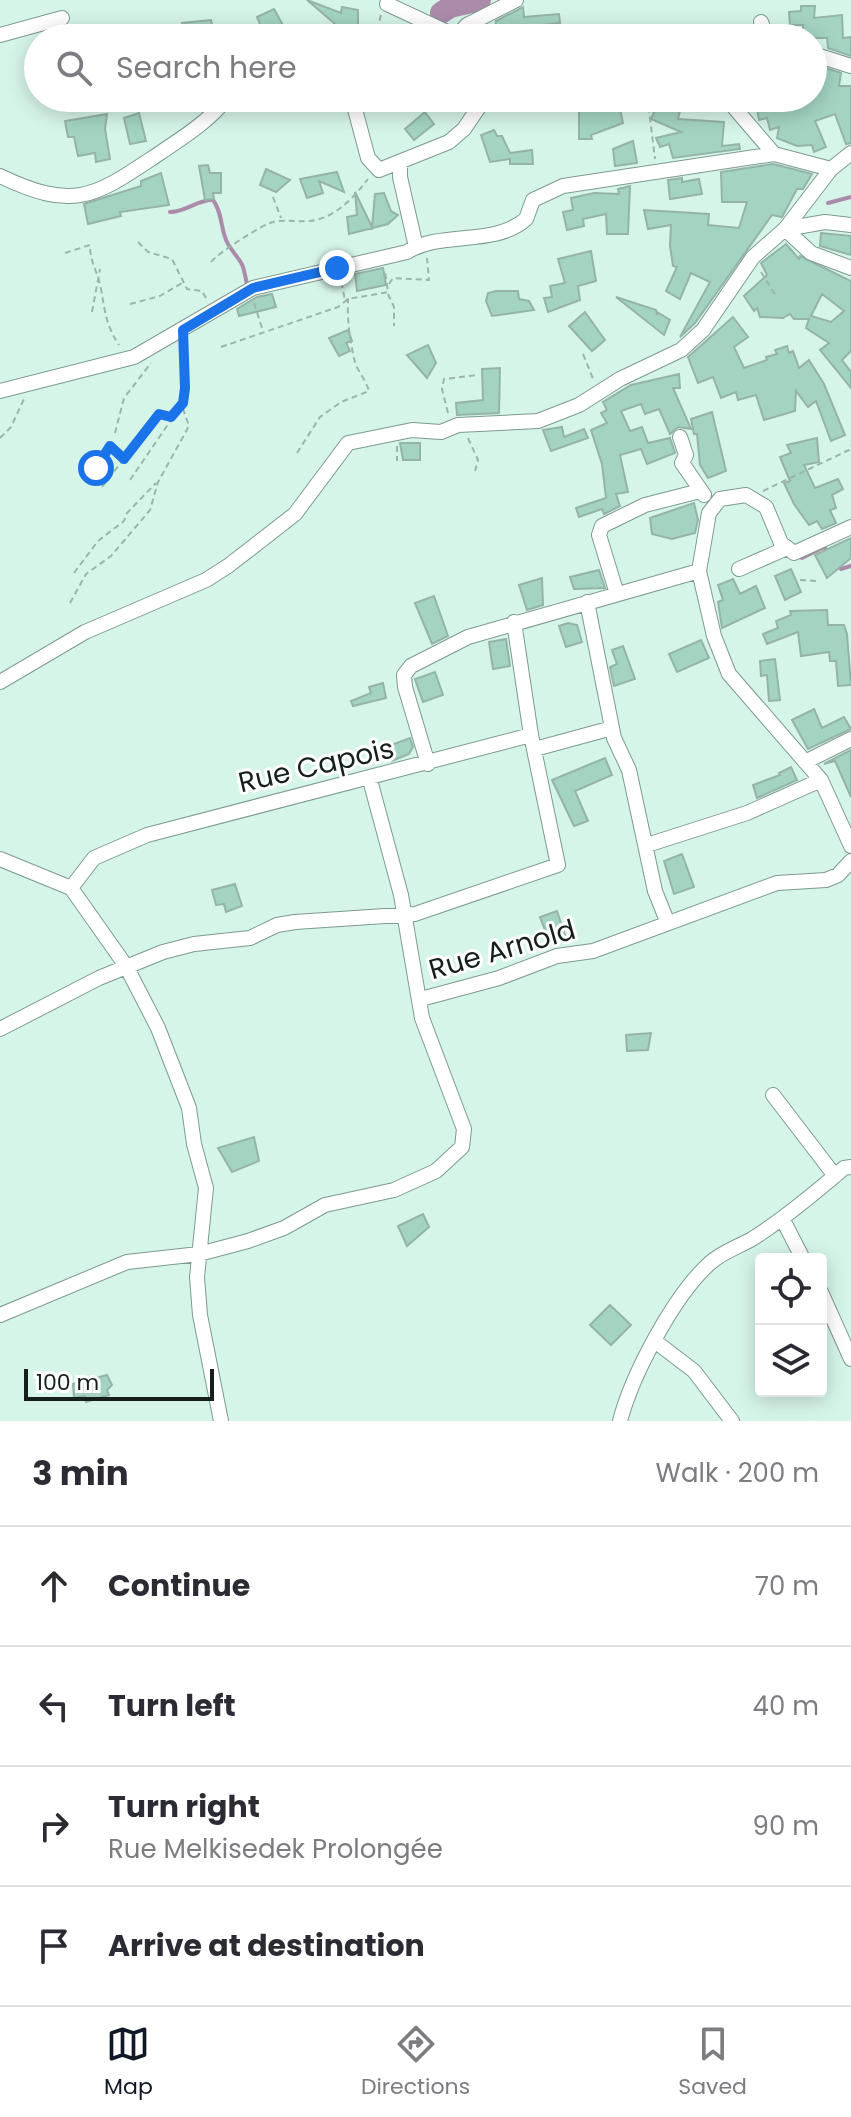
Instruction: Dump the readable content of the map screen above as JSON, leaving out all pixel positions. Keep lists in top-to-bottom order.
{
  "streets": {
    "street": ["Rue Capois", "Rue Arnold"]
  },
  "crossings": [
    ["Rue Capois", "Rue Arnold"]
  ],
  "scale_bar": "100 m",
  "page": {
    "search": "Search here",
    "scale": "100 m",
    "heading": ["3 min", "Walk · 200 m"],
    "list": [
      ["Continue", "70 m"],
      ["Turn left", "40 m"],
      ["Turn right", "Rue Melkisedek Prolongée", "90 m"],
      "Arrive at destination"
    ],
    "nav": ["Map", "Directions", "Saved"]
  }
}
